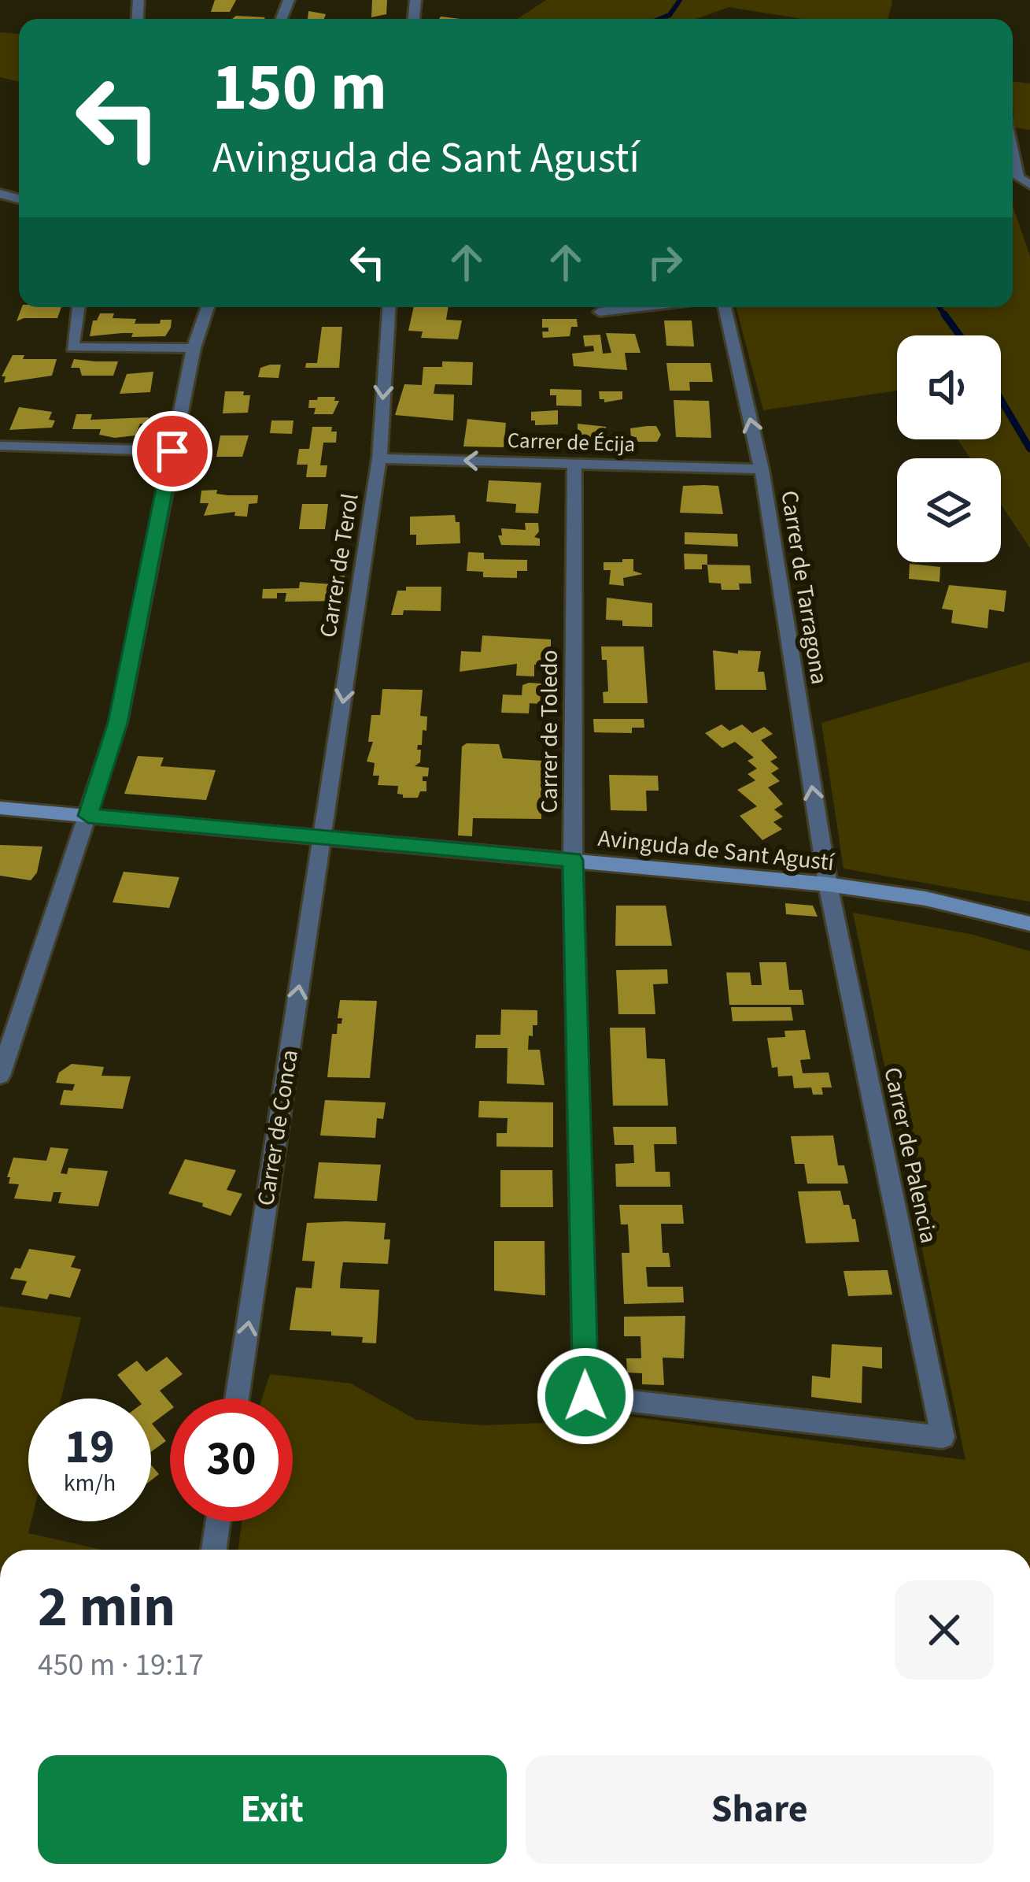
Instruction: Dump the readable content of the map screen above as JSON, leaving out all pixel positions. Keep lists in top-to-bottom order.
{
  "streets": {
    "street": [
      "Carrer de Écija",
      "Carrer de Terol",
      "Carrer de Tarragona",
      "Carrer de Toledo",
      "Avinguda de Sant Agustí",
      "Carrer de Conca",
      "Carrer de Palencia"
    ]
  },
  "crossings": [
    ["Carrer de Écija", "Carrer de Terol"],
    ["Carrer de Écija", "Carrer de Tarragona"],
    ["Carrer de Écija", "Carrer de Toledo"],
    ["Carrer de Terol", "Avinguda de Sant Agustí"],
    ["Carrer de Terol", "Carrer de Conca"],
    ["Carrer de Tarragona", "Avinguda de Sant Agustí"],
    ["Carrer de Tarragona", "Carrer de Palencia"],
    ["Carrer de Toledo", "Avinguda de Sant Agustí"],
    ["Carrer de Toledo", "Carrer de Palencia"],
    ["Avinguda de Sant Agustí", "Carrer de Conca"],
    ["Avinguda de Sant Agustí", "Carrer de Palencia"]
  ],
  "one_way": [
    "Carrer de Écija",
    "Carrer de Terol",
    "Carrer de Tarragona",
    "Carrer de Conca"
  ],
  "page": {
    "turn": ["150 m", "Avinguda de Sant Agustí"],
    "speed": "19 km/h",
    "limit": "30",
    "heading": ["2 min", "450 m · 19:17"],
    "buttons": ["Exit", "Share"]
  }
}
